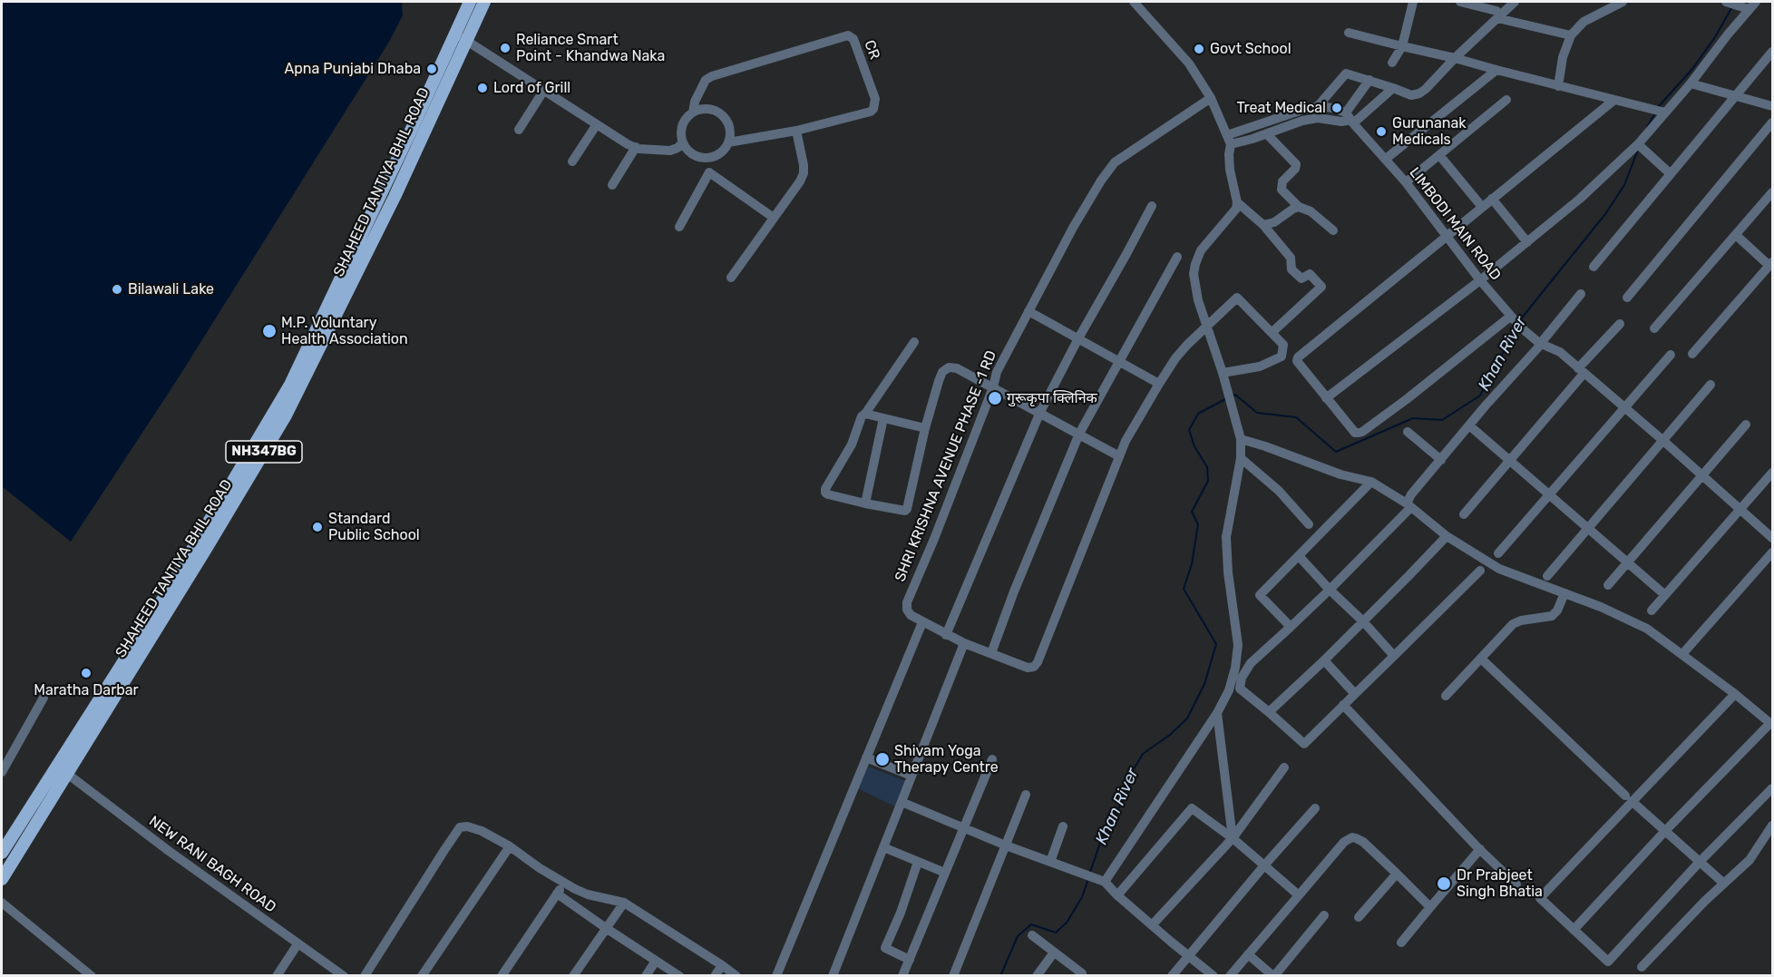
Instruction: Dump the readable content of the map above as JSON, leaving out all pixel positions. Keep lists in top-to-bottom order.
{
  "streets": {
    "main road": ["SHAHEED TANTIYA BHIL ROAD", "NH347BG"],
    "street": [
      "CR",
      "LIMBODI MAIN ROAD",
      "SHRI KRISHNA AVENUE PHASE -1 RD",
      "NEW RANI BAGH ROAD"
    ]
  },
  "crossings": [
    ["SHAHEED TANTIYA BHIL ROAD", "NEW RANI BAGH ROAD"]
  ],
  "water": ["Khan River"],
  "places": [
    "Reliance Smart Point - Khandwa Naka",
    "Govt School",
    "Apna Punjabi Dhaba",
    "Lord of Grill",
    "Treat Medical",
    "Gurunanak Medicals",
    "Bilawali Lake",
    "M.P. Voluntary Health Association",
    "गुरूकृपा क्लिनिक",
    "Standard Public School",
    "Maratha Darbar",
    "Shivam Yoga Therapy Centre",
    "Dr Prabjeet Singh Bhatia"
  ]
}
